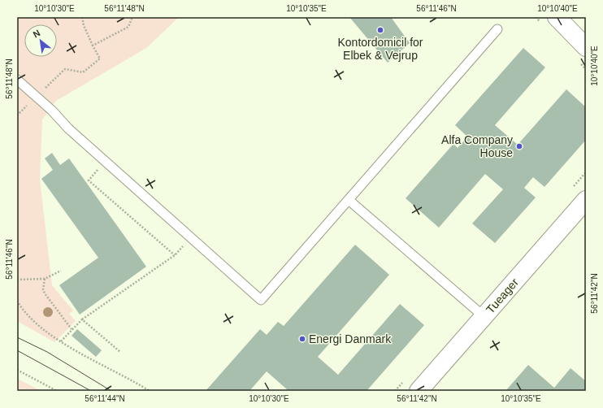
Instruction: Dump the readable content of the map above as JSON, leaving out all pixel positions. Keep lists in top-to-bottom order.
{
  "streets": {
    "street": ["Tueager"]
  },
  "places": ["Kontordomicil for Elbek & Vejrup", "Alfa Company House", "Energi Danmark"],
  "north": "top left",
  "coordinates": [
    "10°10'30\"E",
    "56°11'48\"N",
    "10°10'35\"E",
    "56°11'46\"N",
    "10°10'40\"E",
    "56°11'42\"N",
    "56°11'44\"N"
  ]
}
